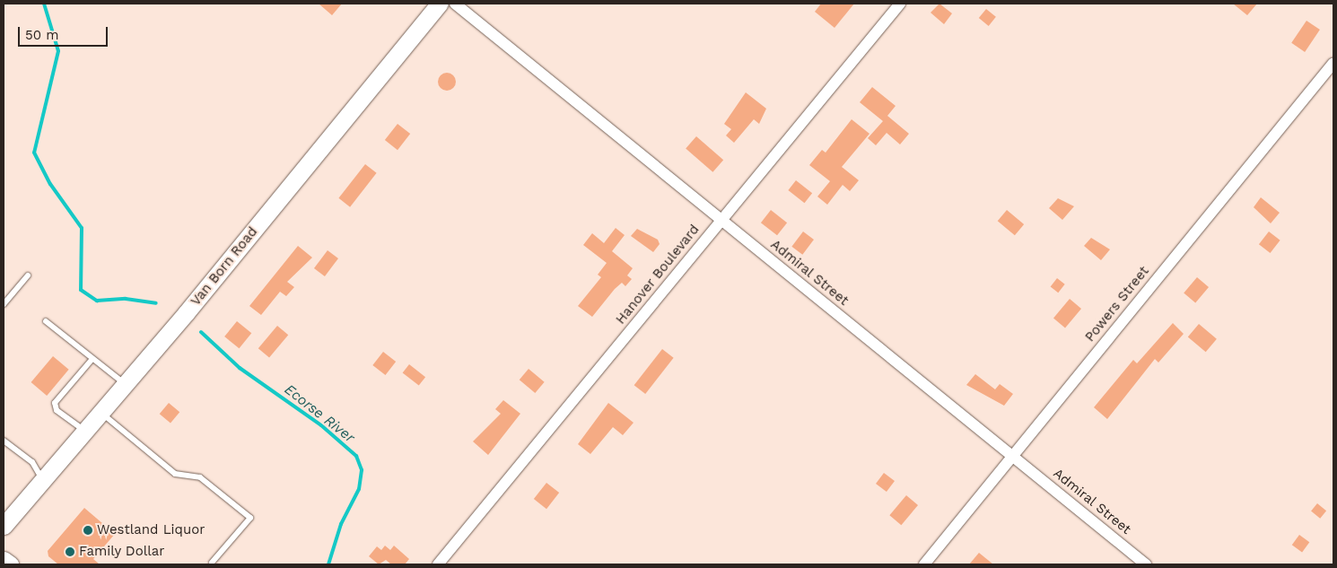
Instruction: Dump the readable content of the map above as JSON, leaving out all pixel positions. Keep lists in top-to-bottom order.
{
  "streets": {
    "main road": ["Van Born Road"],
    "street": ["Admiral Street", "Hanover Boulevard", "Powers Street"]
  },
  "crossings": [
    ["Admiral Street", "Hanover Boulevard"],
    ["Admiral Street", "Powers Street"]
  ],
  "water": ["Ecorse River"],
  "places": ["Westland Liquor", "Family Dollar"],
  "scale_bar": "50 m"
}
